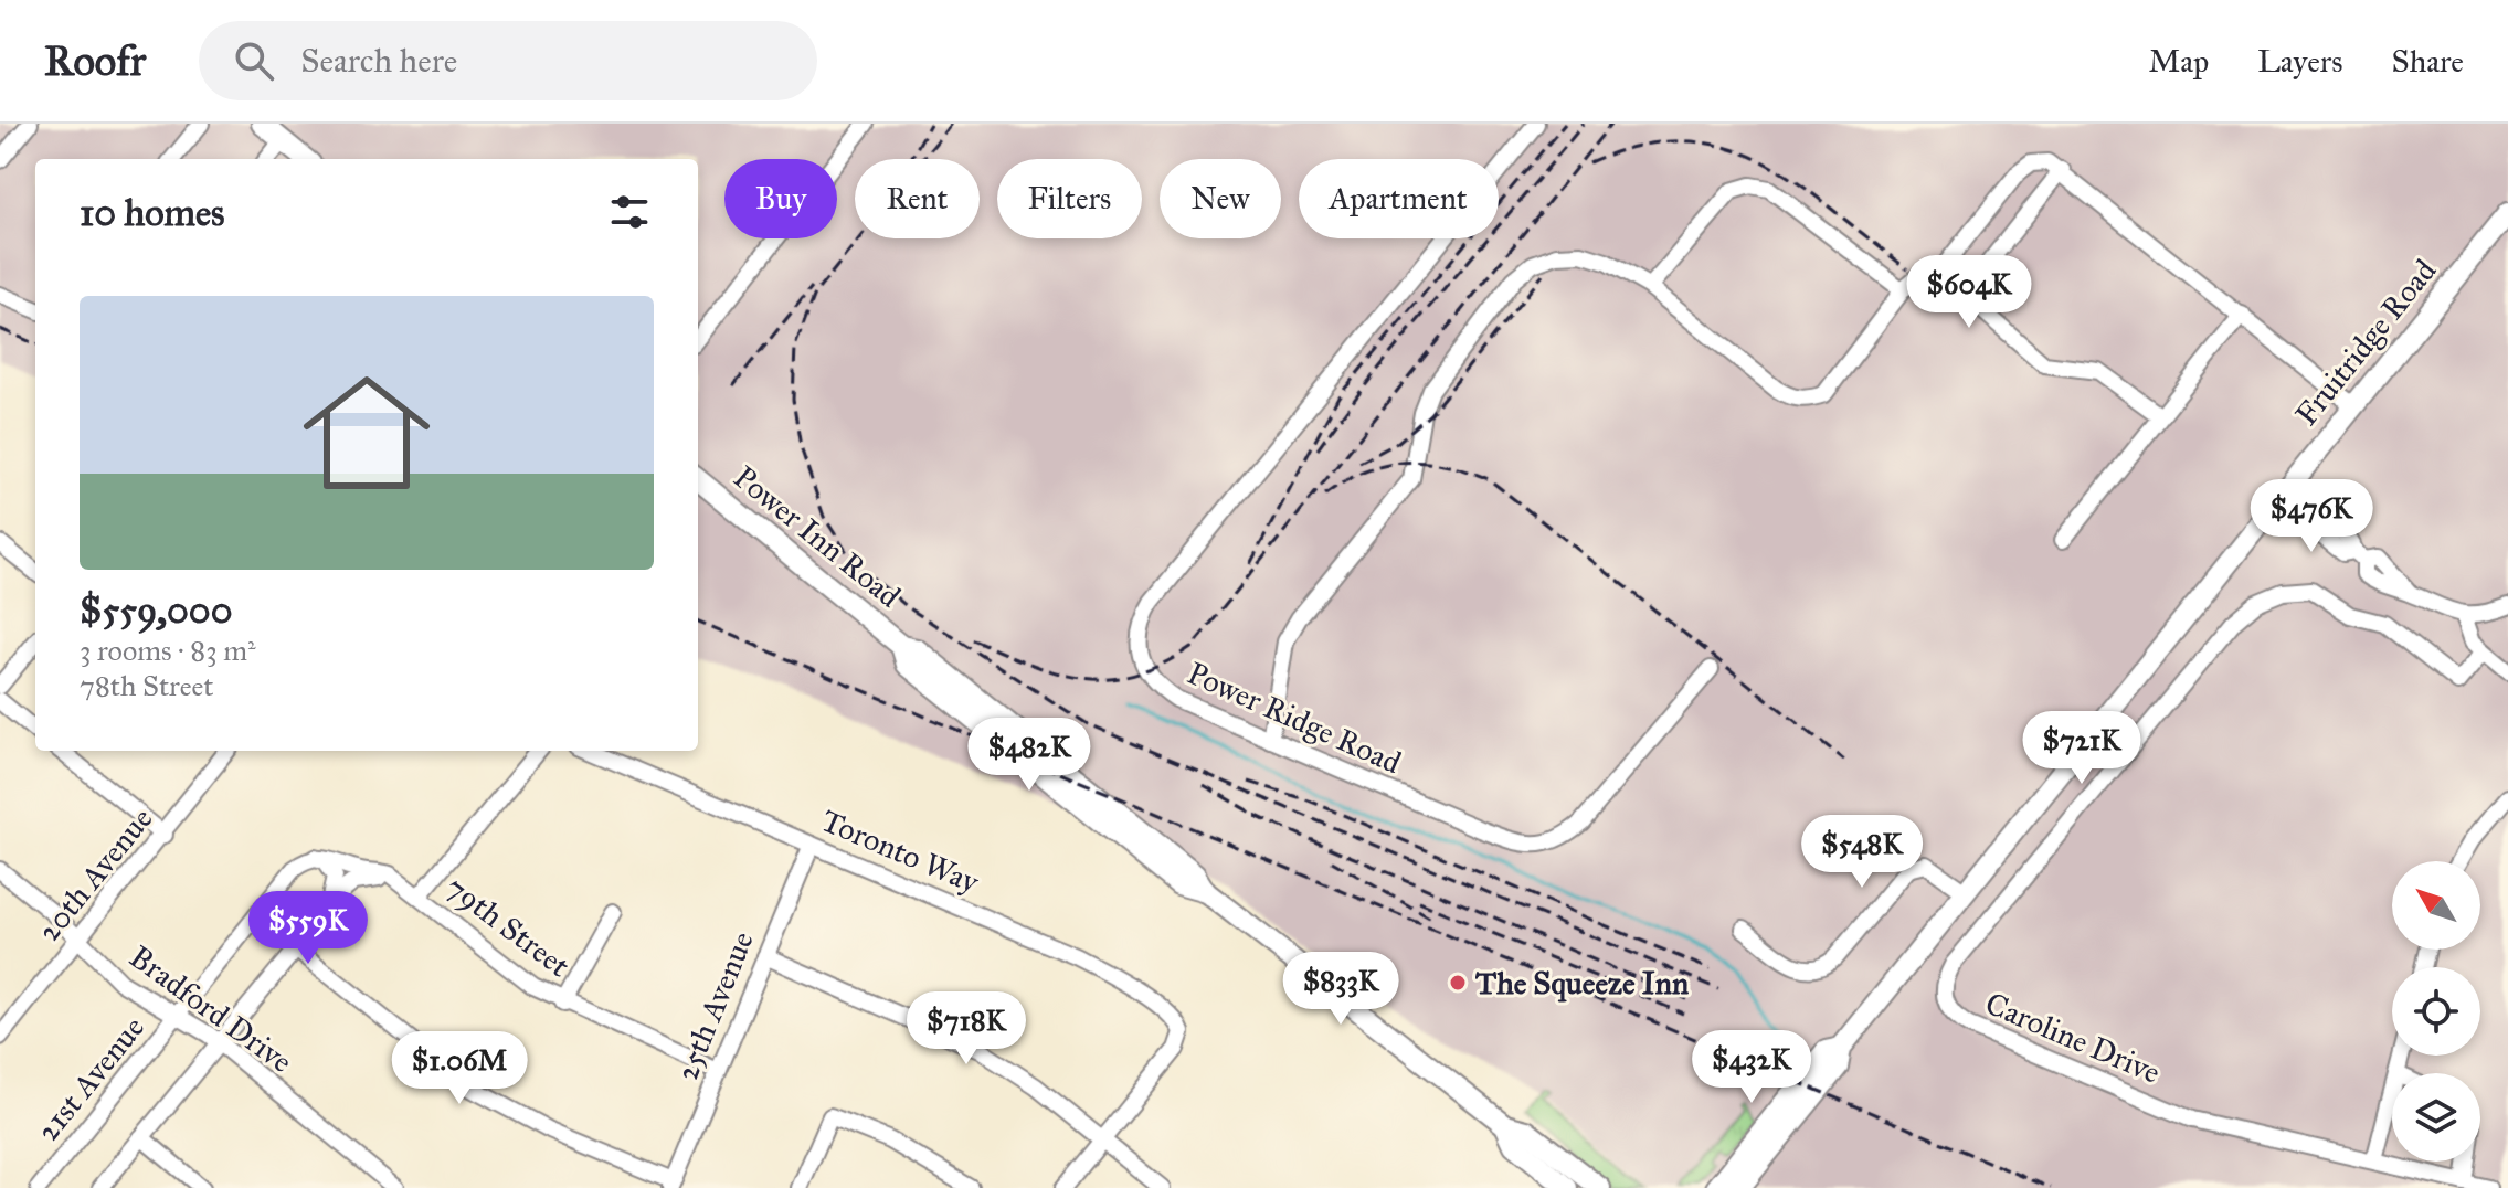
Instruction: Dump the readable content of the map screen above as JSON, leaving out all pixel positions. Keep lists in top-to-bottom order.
{
  "streets": {
    "main road": ["Fruitridge Road", "Power Inn Road"],
    "street": [
      "Power Ridge Road",
      "Toronto Way",
      "20th Avenue",
      "79th Street",
      "25th Avenue",
      "Bradford Drive",
      "Caroline Drive",
      "21st Avenue"
    ]
  },
  "crossings": [
    ["Toronto Way", "25th Avenue"],
    ["20th Avenue", "Bradford Drive"],
    ["79th Street", "25th Avenue"],
    ["Bradford Drive", "21st Avenue"]
  ],
  "places": ["The Squeeze Inn"],
  "north": "top left",
  "page": {
    "header": "Roofr",
    "search": "Search here",
    "nav": ["Map", "Layers", "Share"],
    "chip": [
      "Buy",
      "Rent",
      "Filters",
      "New",
      "Apartment"
    ],
    "heading": "10 homes",
    "price": [
      "$604K",
      "$476K",
      "$721K",
      "$482K",
      "$548K",
      "$559K",
      "$833K",
      "$718K",
      "$432K",
      "$1.06M"
    ],
    "list": [
      {
        "name": "$559,000",
        "note": "3 rooms · 83 m² · 78th Street"
      }
    ]
  }
}
